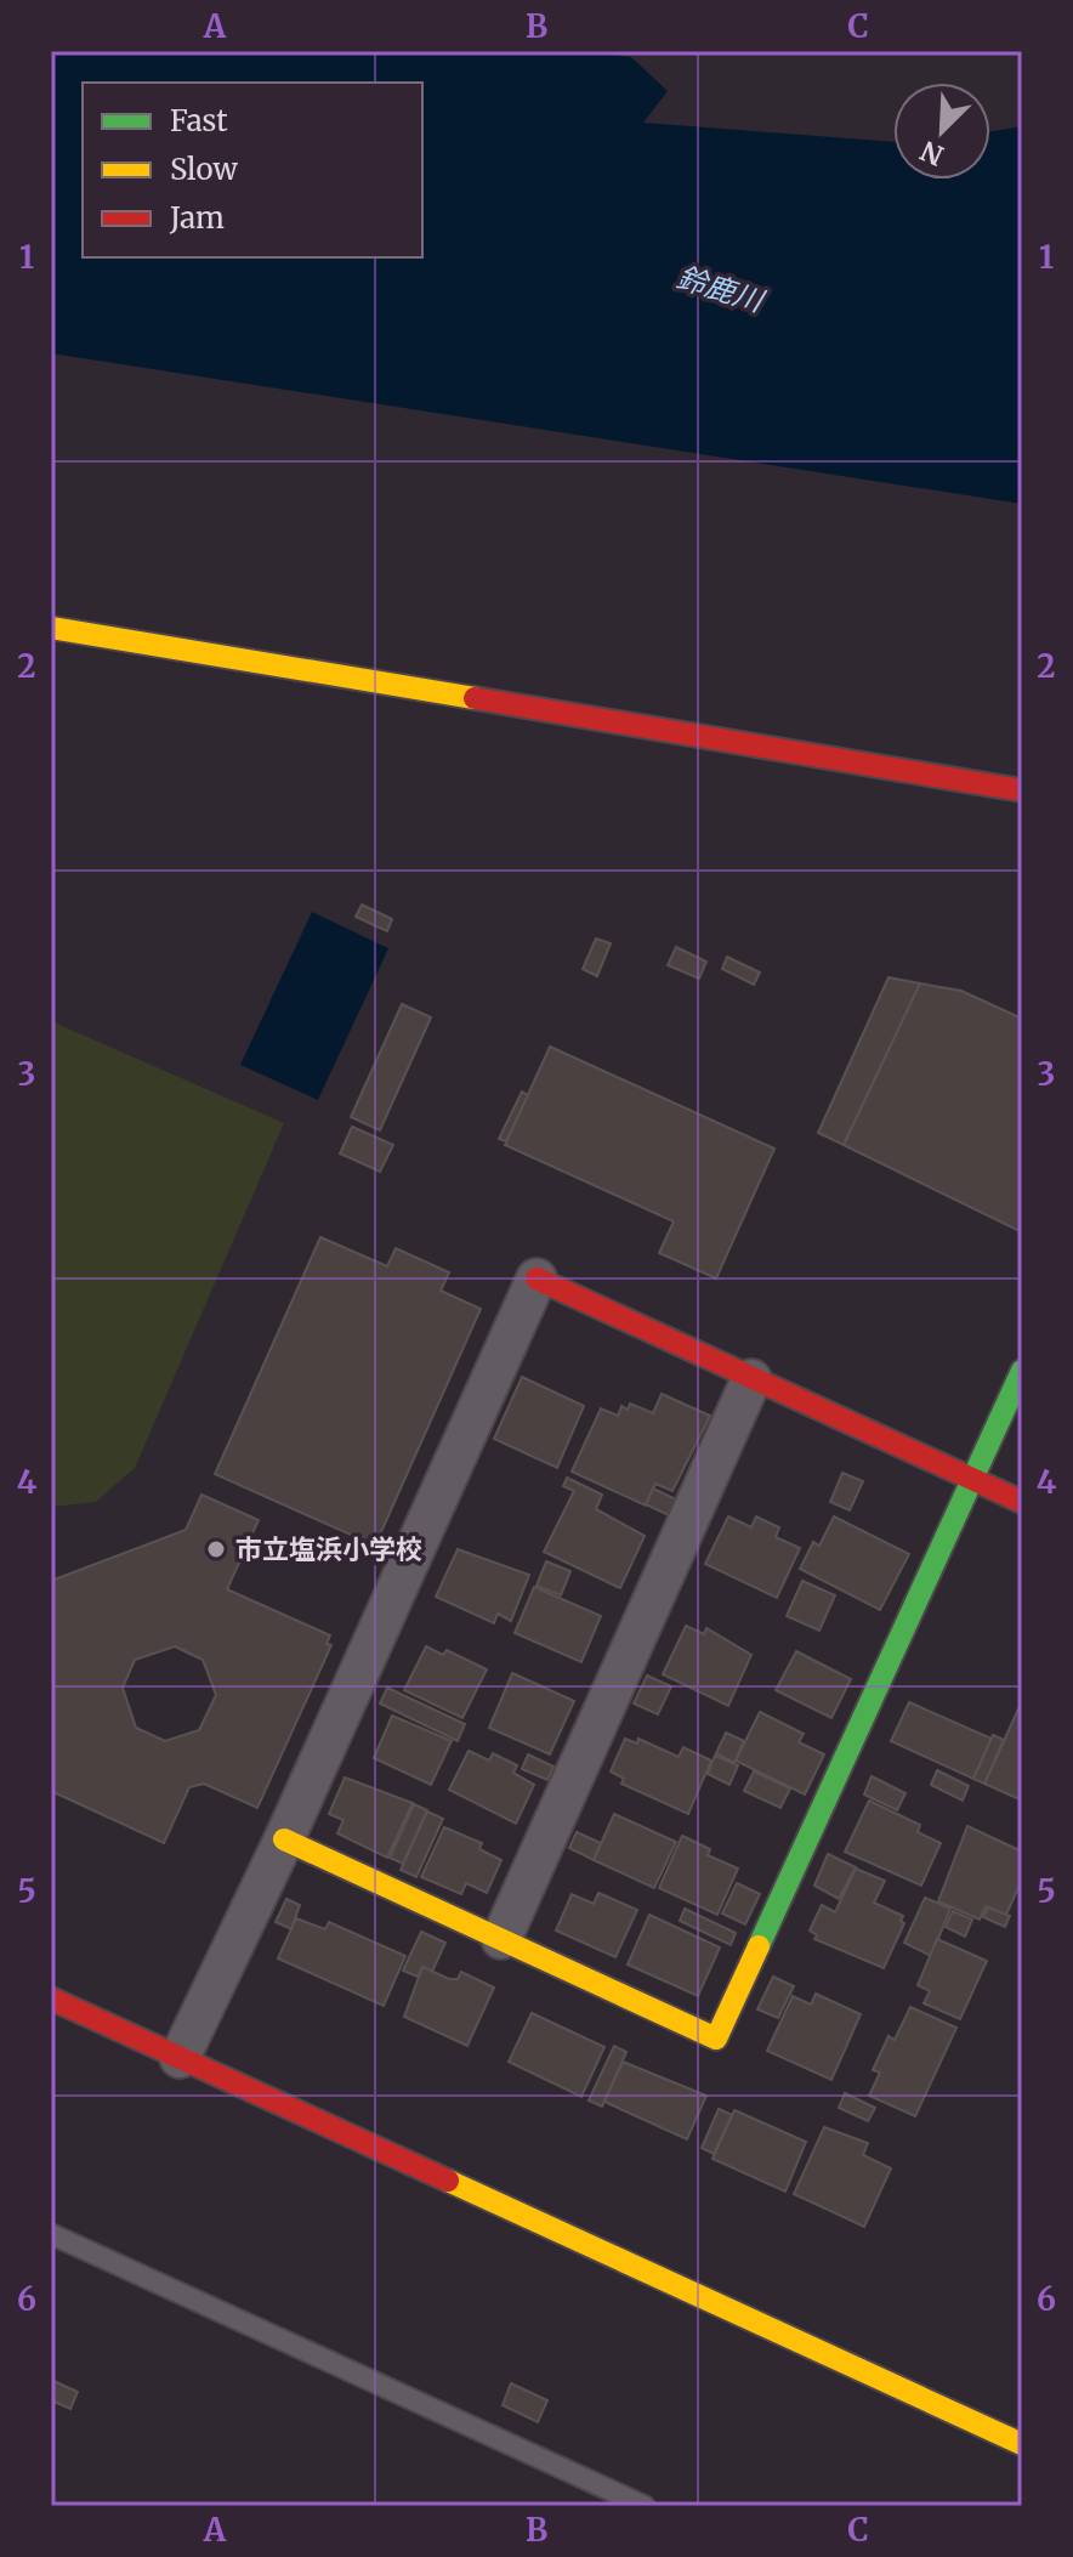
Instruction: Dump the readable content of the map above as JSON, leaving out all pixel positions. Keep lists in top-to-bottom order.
{
  "water": ["鈴鹿川"],
  "places": ["市立塩浜小学校"],
  "legend": ["Fast", "Slow", "Jam"],
  "north": "bottom left",
  "grid": {
    "columns": ["A", "B", "C"],
    "rows": [
      "1",
      "2",
      "3",
      "4",
      "5",
      "6"
    ]
  }
}
